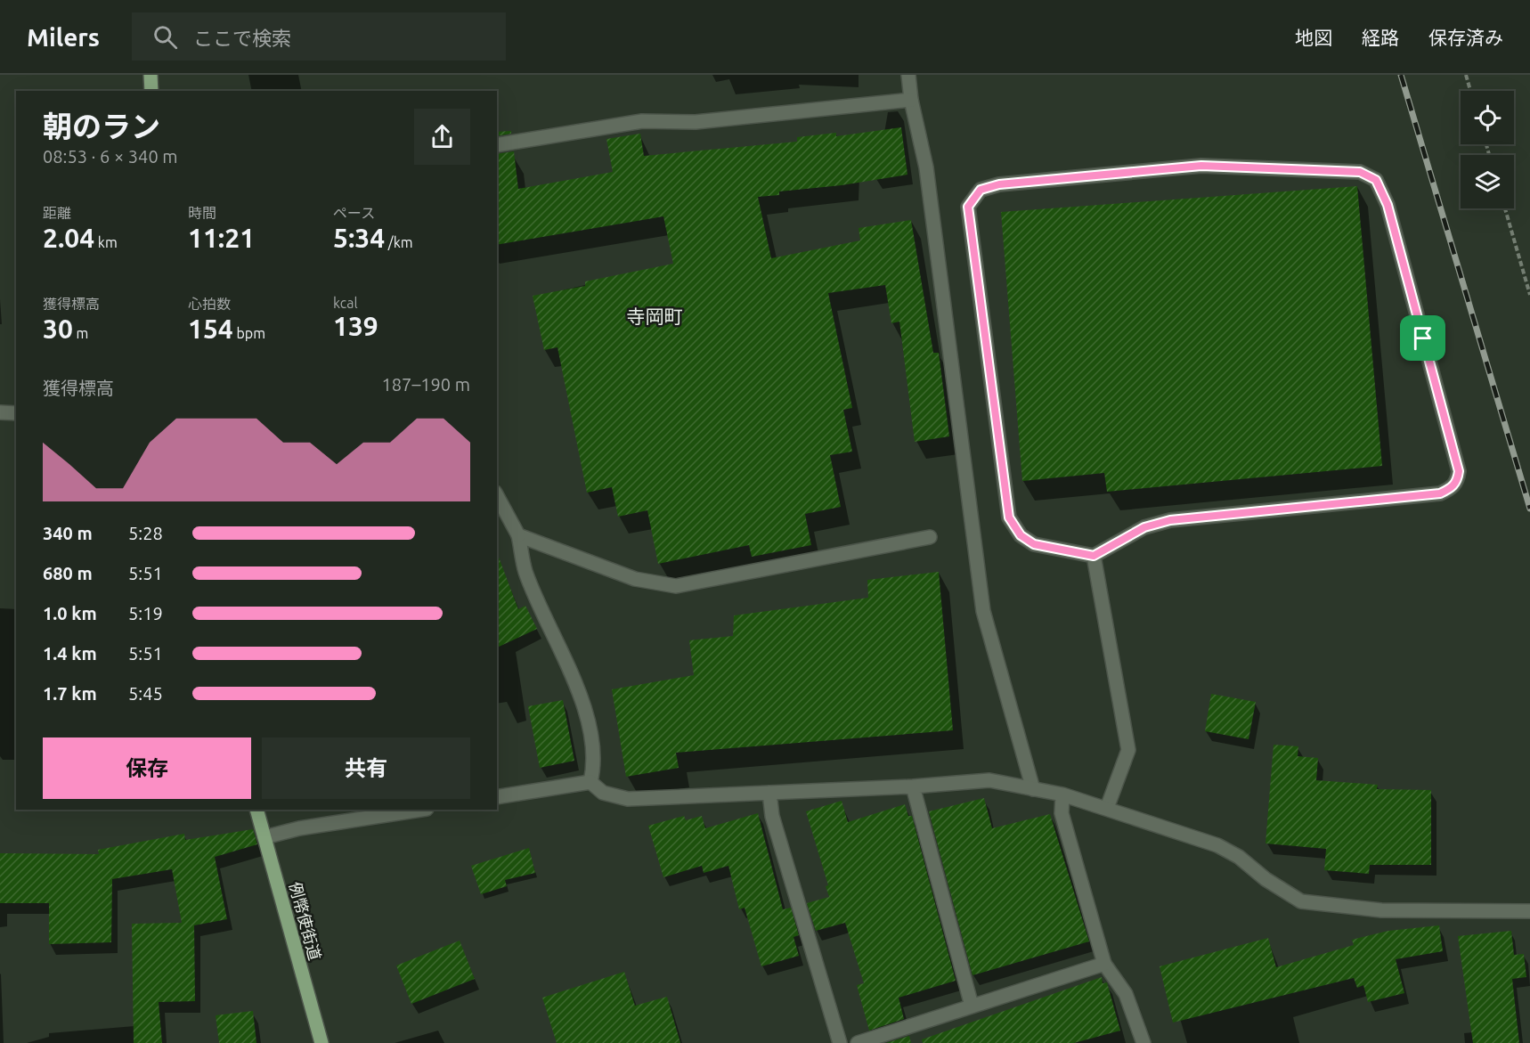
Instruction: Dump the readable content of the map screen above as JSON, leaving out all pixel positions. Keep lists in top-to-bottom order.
{
  "streets": {
    "main road": ["例幣使街道"]
  },
  "districts": ["寺岡町"],
  "page": {
    "header": "Milers",
    "search": "ここで検索",
    "nav": ["地図", "経路", "保存済み"],
    "heading": ["朝のラン", "08:53 · 6 × 340 m"],
    "stats": [
      ["距離", "2.04 km"],
      ["時間", "11:21"],
      ["ペース", "5:34 /km"],
      ["獲得標高", "30 m"],
      ["心拍数", "154 bpm"],
      ["kcal", "139"]
    ],
    "chart": ["獲得標高", "187–190 m"],
    "list": [
      {
        "name": "340 m",
        "note": "5:28"
      },
      {
        "name": "680 m",
        "note": "5:51"
      },
      {
        "name": "1.0 km",
        "note": "5:19"
      },
      {
        "name": "1.4 km",
        "note": "5:51"
      },
      {
        "name": "1.7 km",
        "note": "5:45"
      }
    ],
    "buttons": ["保存", "共有"]
  }
}
